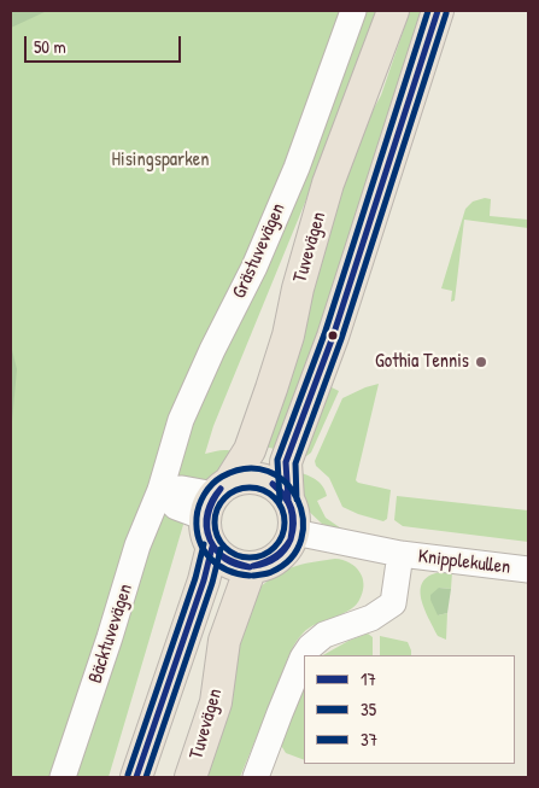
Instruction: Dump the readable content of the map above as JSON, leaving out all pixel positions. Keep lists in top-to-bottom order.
{
  "streets": {
    "main road": ["Tuvevägen"],
    "street": ["Grästuvevägen", "Knipplekullen", "Bäcktuvevägen"]
  },
  "crossings": [
    ["Tuvevägen", "Knipplekullen"],
    ["Grästuvevägen", "Bäcktuvevägen"]
  ],
  "parks": ["Hisingsparken"],
  "places": ["Gothia Tennis"],
  "lines": ["transit line 17", "transit line 37", "transit line 35"],
  "legend": ["17", "35", "37"],
  "scale_bar": "50 m"
}
